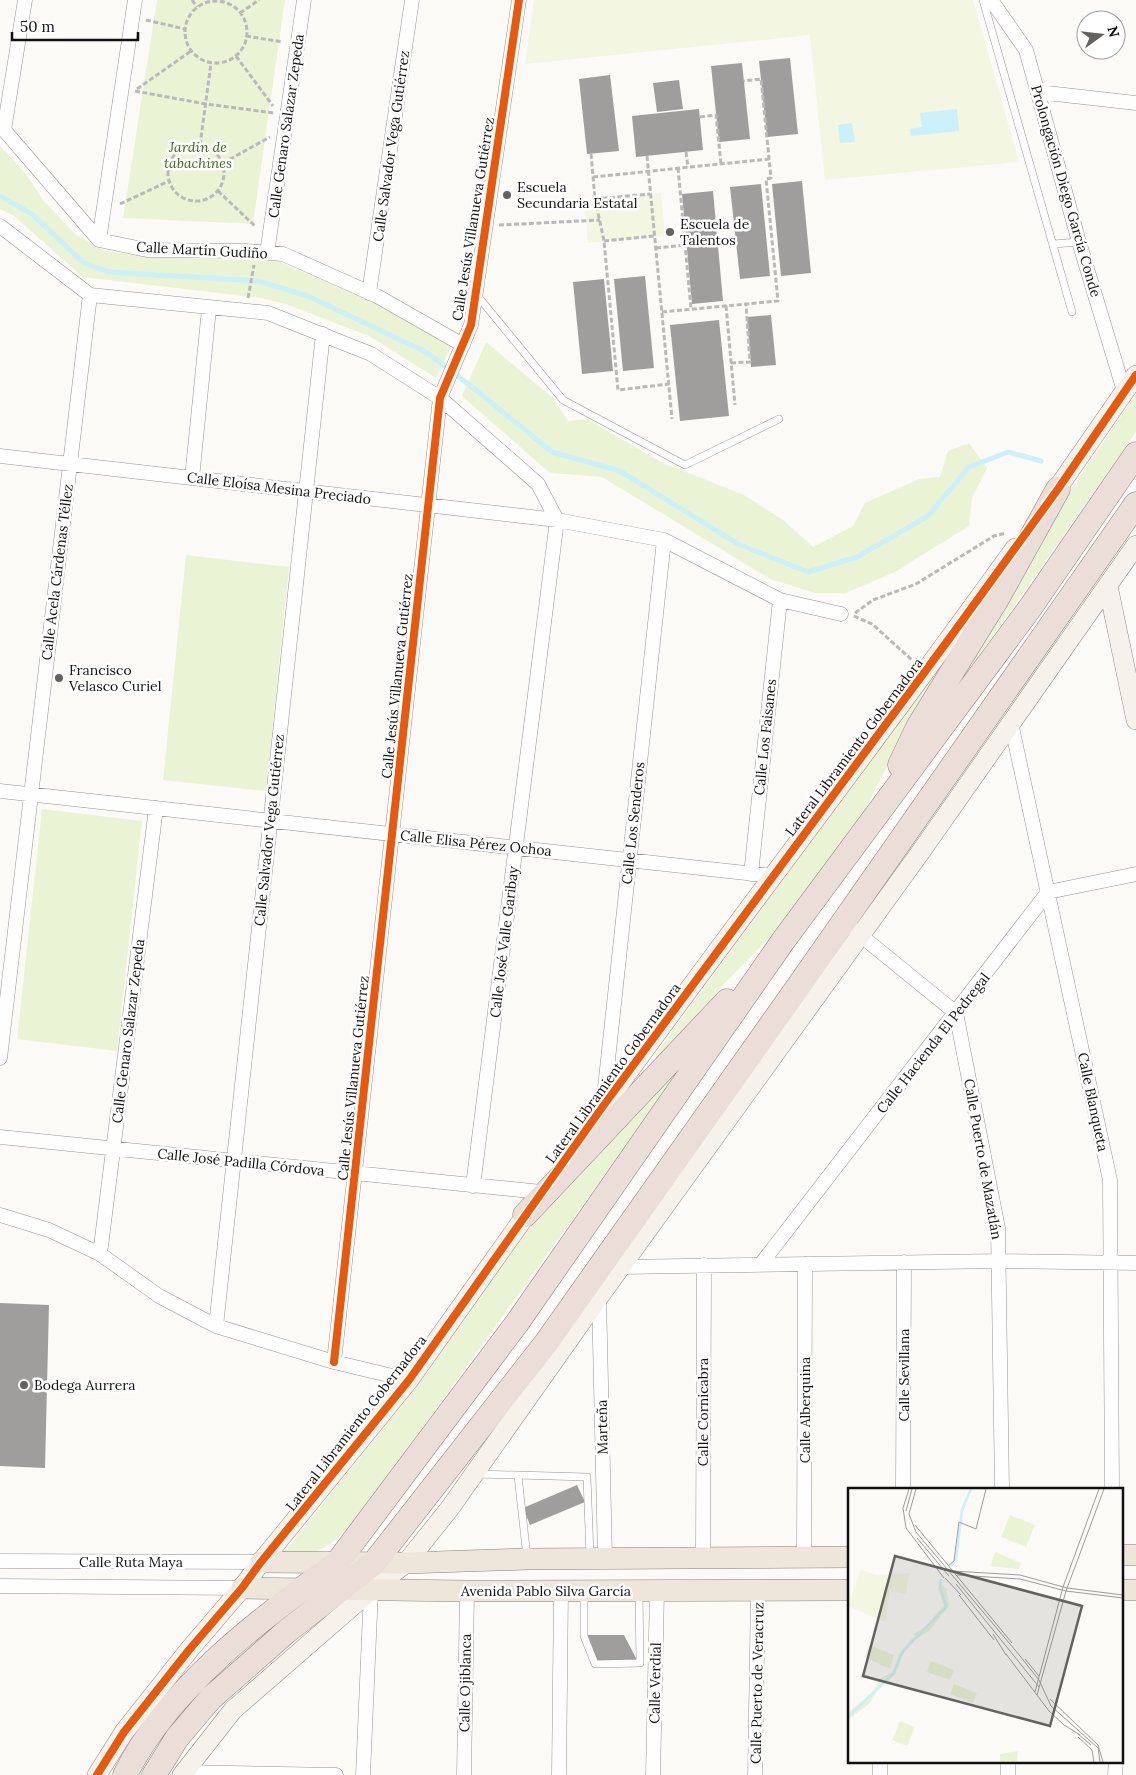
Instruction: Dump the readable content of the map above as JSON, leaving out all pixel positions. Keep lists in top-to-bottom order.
{
  "streets": {
    "main road": ["Avenida Pablo Silva García"],
    "street": [
      "Calle Genaro Salazar Zepeda",
      "Calle Salvador Vega Gutiérrez",
      "Prolongación Diego García Conde",
      "Calle Jesús Villanueva Gutiérrez",
      "Calle Martín Gudiño",
      "Calle Eloísa Mesina Preciado",
      "Calle Acela Cárdenas Téllez",
      "Calle Los Faisanes",
      "Lateral Libramiento Gobernadora",
      "Calle Los Senderos",
      "Calle Elisa Pérez Ochoa",
      "Calle José Valle Garibay",
      "Calle Hacienda El Pedregal",
      "Calle Blanqueta",
      "Calle Puerto de Mazatlán",
      "Calle José Padilla Córdova",
      "Calle Sevillana",
      "Calle Alberquina",
      "Calle Cornicabra",
      "Marteña",
      "Calle Ruta Maya",
      "Calle Ojiblanca",
      "Calle Verdial",
      "Calle Puerto de Veracruz"
    ]
  },
  "crossings": [
    ["Calle Genaro Salazar Zepeda", "Calle Martín Gudiño"],
    ["Calle Genaro Salazar Zepeda", "Calle Elisa Pérez Ochoa"],
    ["Calle Genaro Salazar Zepeda", "Calle José Padilla Córdova"],
    ["Calle Salvador Vega Gutiérrez", "Calle Martín Gudiño"],
    ["Calle Salvador Vega Gutiérrez", "Calle Eloísa Mesina Preciado"],
    ["Calle Salvador Vega Gutiérrez", "Calle Elisa Pérez Ochoa"],
    ["Calle Salvador Vega Gutiérrez", "Calle José Padilla Córdova"],
    ["Prolongación Diego García Conde", "Lateral Libramiento Gobernadora"],
    ["Calle Jesús Villanueva Gutiérrez", "Calle Martín Gudiño"],
    ["Calle Jesús Villanueva Gutiérrez", "Calle Eloísa Mesina Preciado"],
    ["Calle Jesús Villanueva Gutiérrez", "Calle Elisa Pérez Ochoa"],
    ["Calle Jesús Villanueva Gutiérrez", "Calle José Padilla Córdova"],
    ["Calle Eloísa Mesina Preciado", "Calle Acela Cárdenas Téllez"],
    ["Calle Eloísa Mesina Preciado", "Calle Los Faisanes"],
    ["Calle Eloísa Mesina Preciado", "Calle Los Senderos"],
    ["Calle Eloísa Mesina Preciado", "Calle José Valle Garibay"],
    ["Calle Acela Cárdenas Téllez", "Calle Elisa Pérez Ochoa"],
    ["Calle Los Faisanes", "Calle Elisa Pérez Ochoa"],
    ["Lateral Libramiento Gobernadora", "Calle Los Senderos"],
    ["Lateral Libramiento Gobernadora", "Calle Elisa Pérez Ochoa"],
    ["Lateral Libramiento Gobernadora", "Calle José Padilla Córdova"],
    ["Lateral Libramiento Gobernadora", "Calle Ruta Maya"],
    ["Lateral Libramiento Gobernadora", "Avenida Pablo Silva García"],
    ["Calle Los Senderos", "Calle Elisa Pérez Ochoa"],
    ["Calle Elisa Pérez Ochoa", "Calle José Valle Garibay"],
    ["Calle José Valle Garibay", "Calle José Padilla Córdova"],
    ["Calle Hacienda El Pedregal", "Calle Blanqueta"],
    ["Calle Hacienda El Pedregal", "Calle Puerto de Mazatlán"],
    ["Calle Ruta Maya", "Avenida Pablo Silva García"],
    ["Avenida Pablo Silva García", "Calle Ojiblanca"],
    ["Avenida Pablo Silva García", "Calle Verdial"],
    ["Avenida Pablo Silva García", "Calle Puerto de Veracruz"]
  ],
  "parks": ["Jardin de tabachines"],
  "places": [
    "Escuela Secundaria Estatal",
    "Escuela de Talentos",
    "Francisco Velasco Curiel",
    "Bodega Aurrera"
  ],
  "scale_bar": "50 m",
  "north": "right"
}
